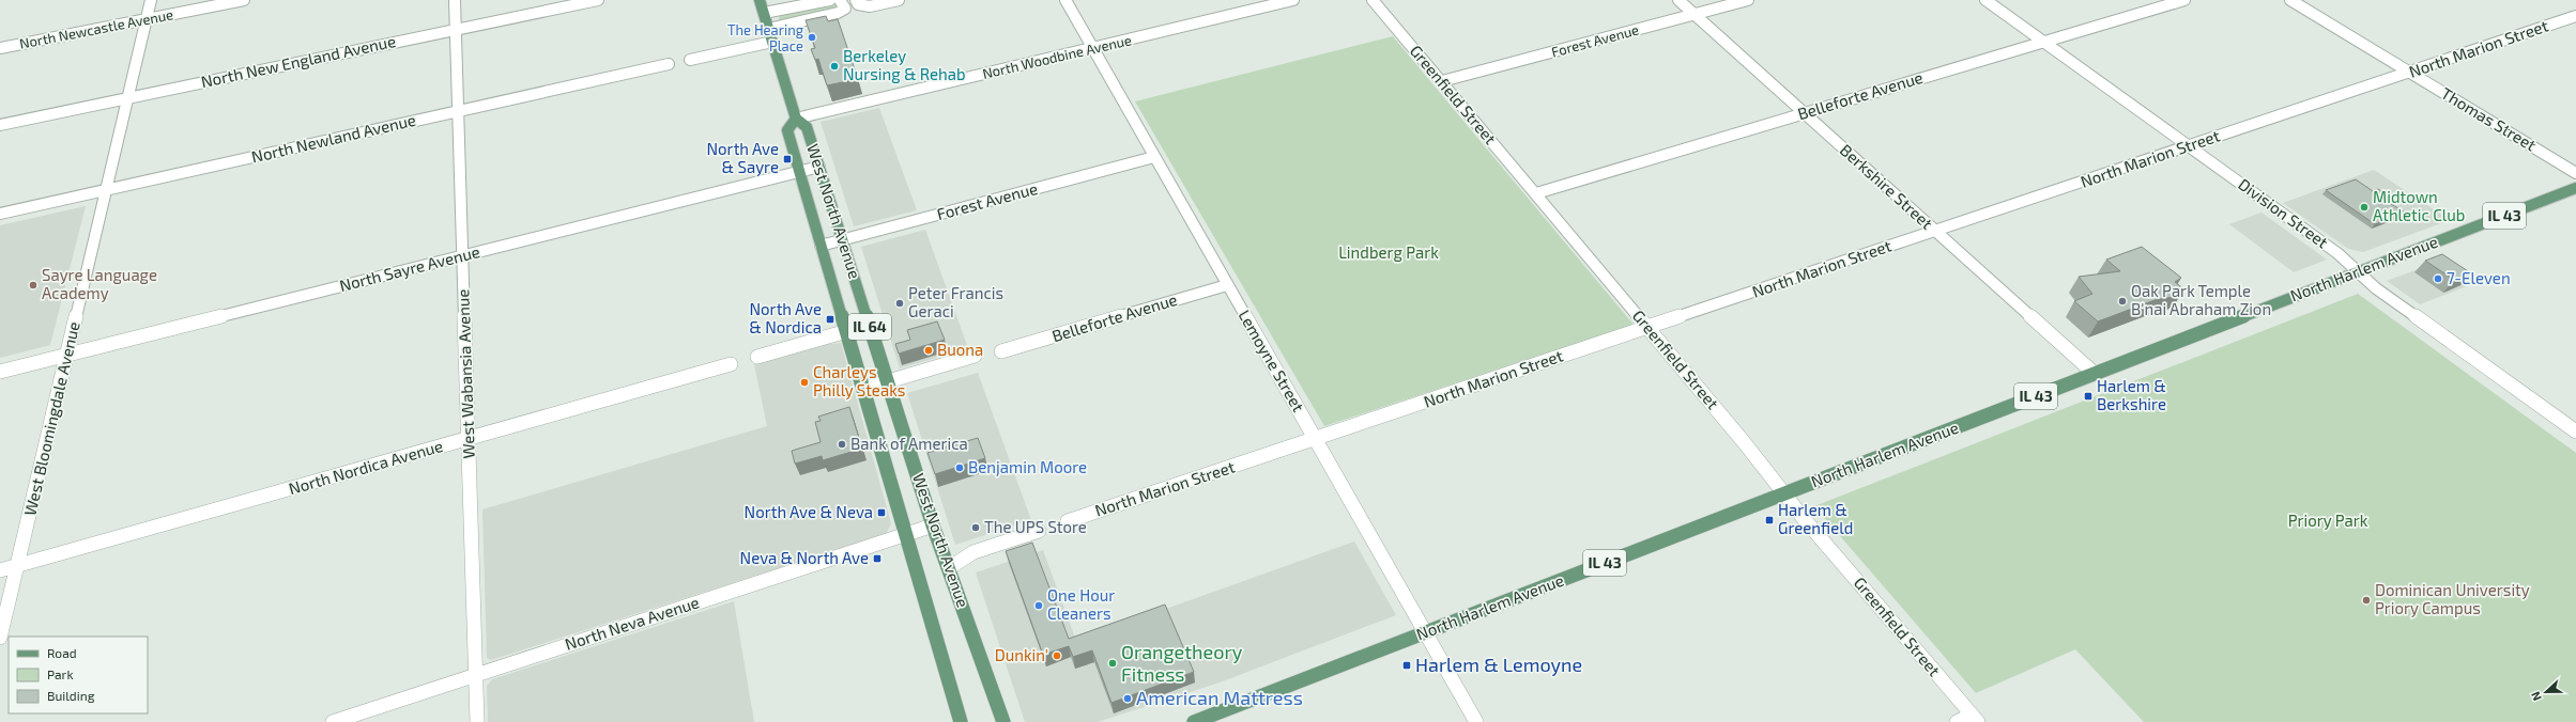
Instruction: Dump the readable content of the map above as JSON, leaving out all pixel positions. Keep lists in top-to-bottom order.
{
  "streets": {
    "main road": [
      "West North Avenue",
      "IL 43",
      "North Harlem Avenue",
      "IL 64"
    ],
    "street": [
      "North Newcastle Avenue",
      "Forest Avenue",
      "North Marion Street",
      "North Woodbine Avenue",
      "North New England Avenue",
      "Greenfield Street",
      "Belleforte Avenue",
      "Thomas Street",
      "North Newland Avenue",
      "Berkshire Street",
      "Division Street",
      "North Sayre Avenue",
      "Lemoyne Street",
      "West Wabansia Avenue",
      "West Bloomingdale Avenue",
      "North Nordica Avenue",
      "North Neva Avenue"
    ]
  },
  "crossings": [
    ["North Newcastle Avenue", "West Bloomingdale Avenue"],
    ["Forest Avenue", "Greenfield Street"],
    ["Forest Avenue", "Berkshire Street"],
    ["Forest Avenue", "West North Avenue"],
    ["Forest Avenue", "Lemoyne Street"],
    ["North Marion Street", "Greenfield Street"],
    ["North Marion Street", "Thomas Street"],
    ["North Marion Street", "Berkshire Street"],
    ["North Marion Street", "Division Street"],
    ["North Marion Street", "Lemoyne Street"],
    ["North Woodbine Avenue", "West North Avenue"],
    ["North Woodbine Avenue", "Lemoyne Street"],
    ["North New England Avenue", "West Wabansia Avenue"],
    ["North New England Avenue", "West Bloomingdale Avenue"],
    ["Greenfield Street", "Belleforte Avenue"],
    ["Greenfield Street", "North Harlem Avenue"],
    ["Belleforte Avenue", "Berkshire Street"],
    ["Belleforte Avenue", "Division Street"],
    ["Belleforte Avenue", "Lemoyne Street"],
    ["North Newland Avenue", "West Wabansia Avenue"],
    ["North Newland Avenue", "West Bloomingdale Avenue"],
    ["Berkshire Street", "North Harlem Avenue"],
    ["West North Avenue", "North Sayre Avenue"],
    ["West North Avenue", "North Neva Avenue"],
    ["Division Street", "North Harlem Avenue"],
    ["North Sayre Avenue", "West Wabansia Avenue"],
    ["North Sayre Avenue", "West Bloomingdale Avenue"],
    ["North Harlem Avenue", "Lemoyne Street"],
    ["West Wabansia Avenue", "North Nordica Avenue"],
    ["West Wabansia Avenue", "North Neva Avenue"],
    ["West Bloomingdale Avenue", "North Nordica Avenue"]
  ],
  "parks": ["Lindberg Park", "Priory Park"],
  "places": {
    "other": [
      "The Hearing Place",
      "Berkeley Nursing & Rehab",
      "Midtown Athletic Club",
      "7-Eleven",
      "Sayre Language Academy",
      "Oak Park Temple B'nai Abraham Zion",
      "Peter Francis Geraci",
      "Buona",
      "Charleys Philly Steaks",
      "Bank of America",
      "Benjamin Moore",
      "The UPS Store",
      "Dominican University Priory Campus",
      "One Hour Cleaners",
      "Dunkin'",
      "Orangetheory Fitness",
      "American Mattress"
    ],
    "transit": [
      "North Ave & Sayre",
      "North Ave & Nordica",
      "Harlem & Berkshire",
      "North Ave & Neva",
      "Harlem & Greenfield",
      "Neva & North Ave",
      "Harlem & Lemoyne"
    ]
  },
  "legend": ["Road", "Park", "Building"],
  "north": "left"
}
